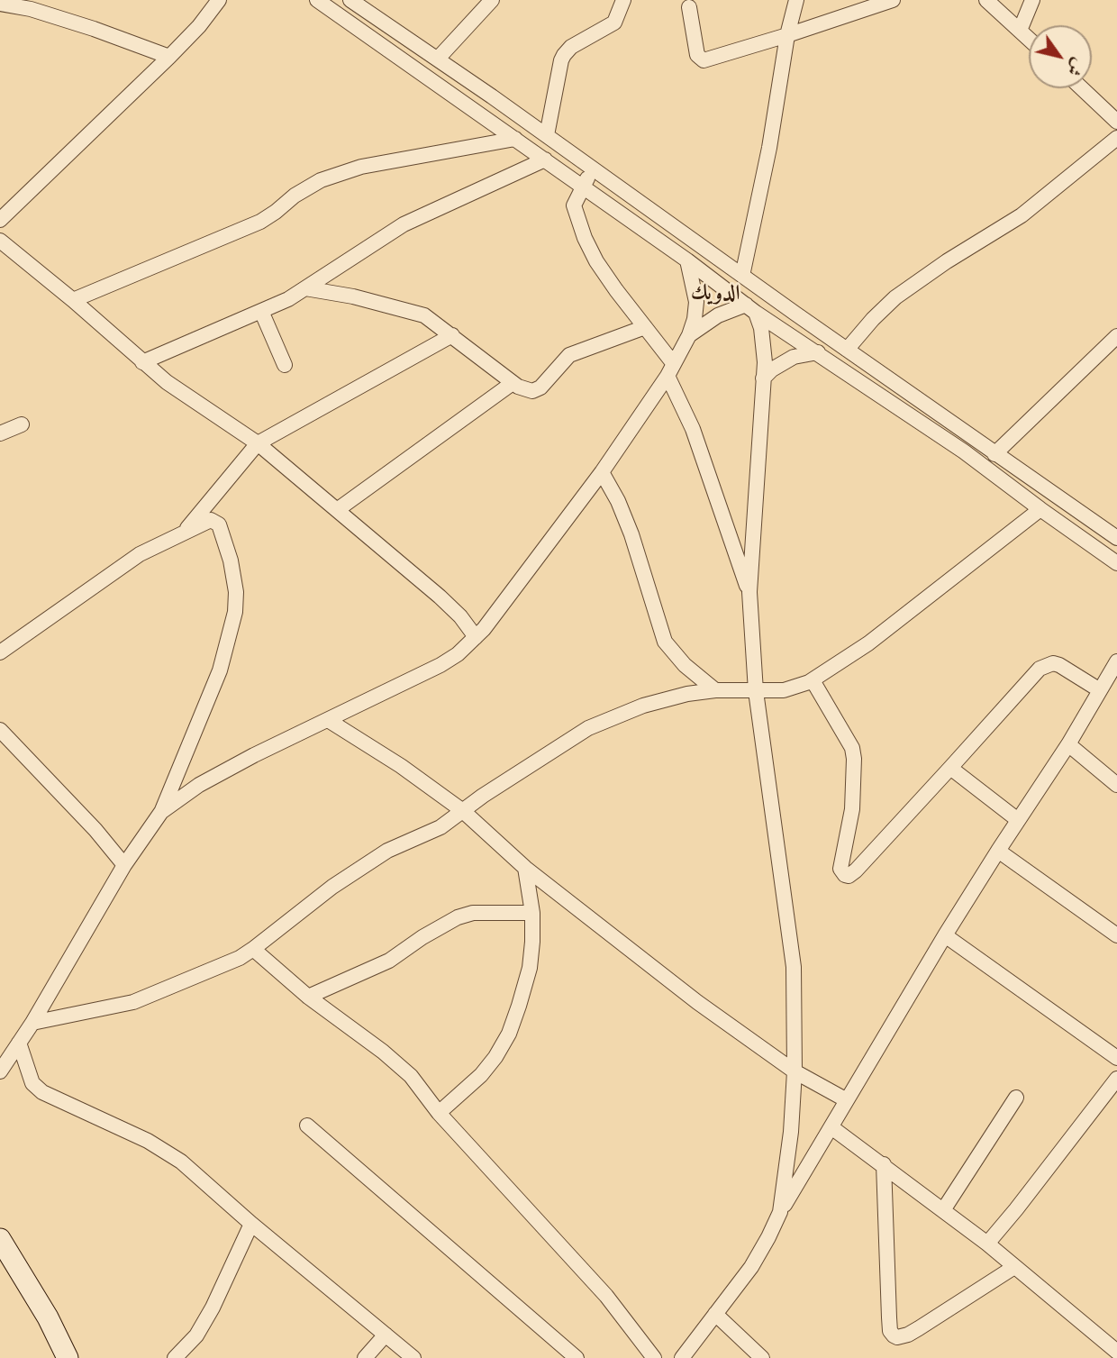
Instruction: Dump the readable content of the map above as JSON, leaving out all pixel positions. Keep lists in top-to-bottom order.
{
  "districts": ["الدويك"],
  "north": "bottom right"
}
